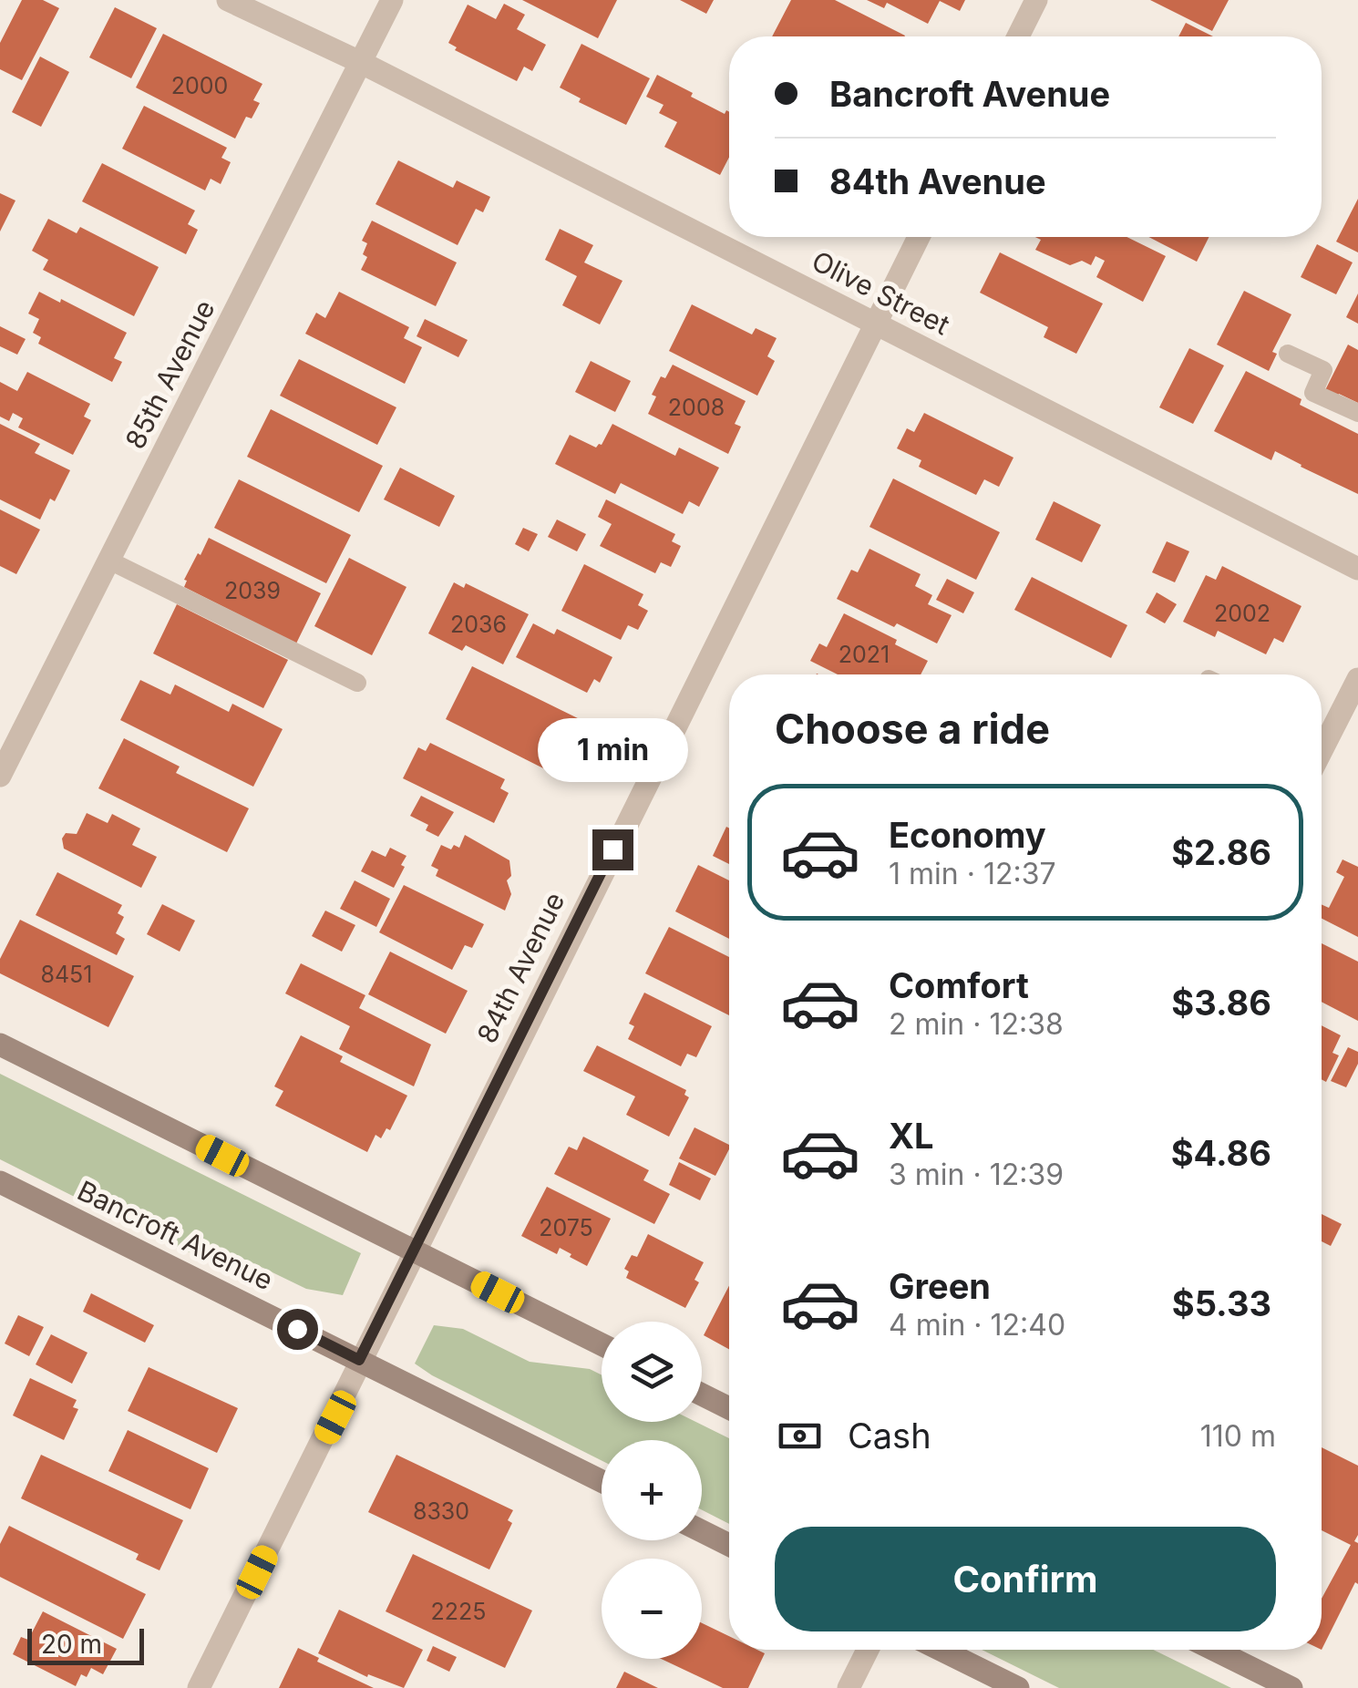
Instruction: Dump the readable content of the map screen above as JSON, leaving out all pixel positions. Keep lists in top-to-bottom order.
{
  "streets": {
    "main road": ["Bancroft Avenue"],
    "street": ["Olive Street", "85th Avenue", "84th Avenue"]
  },
  "crossings": [
    ["Olive Street", "85th Avenue"],
    ["Olive Street", "84th Avenue"],
    ["84th Avenue", "Bancroft Avenue"]
  ],
  "house_numbers": [
    "2000",
    "2008",
    "2039",
    "2002",
    "2036",
    "2021",
    "8451",
    "2075",
    "8330",
    "2225"
  ],
  "scale_bar": "20 m",
  "page": {
    "banner": ["Bancroft Avenue", "84th Avenue"],
    "heading": "Choose a ride",
    "bubble": "1 min",
    "list": [
      {
        "name": "Economy",
        "note": "1 min · 12:37",
        "value": "$2.86"
      },
      {
        "name": "Comfort",
        "note": "2 min · 12:38",
        "value": "$3.86"
      },
      {
        "name": "XL",
        "note": "3 min · 12:39",
        "value": "$4.86"
      },
      {
        "name": "Green",
        "note": "4 min · 12:40",
        "value": "$5.33"
      }
    ],
    "map_buttons": ["+", "−"],
    "pay": ["Cash", "110 m"],
    "buttons": "Confirm",
    "scale": "20 m"
  }
}
